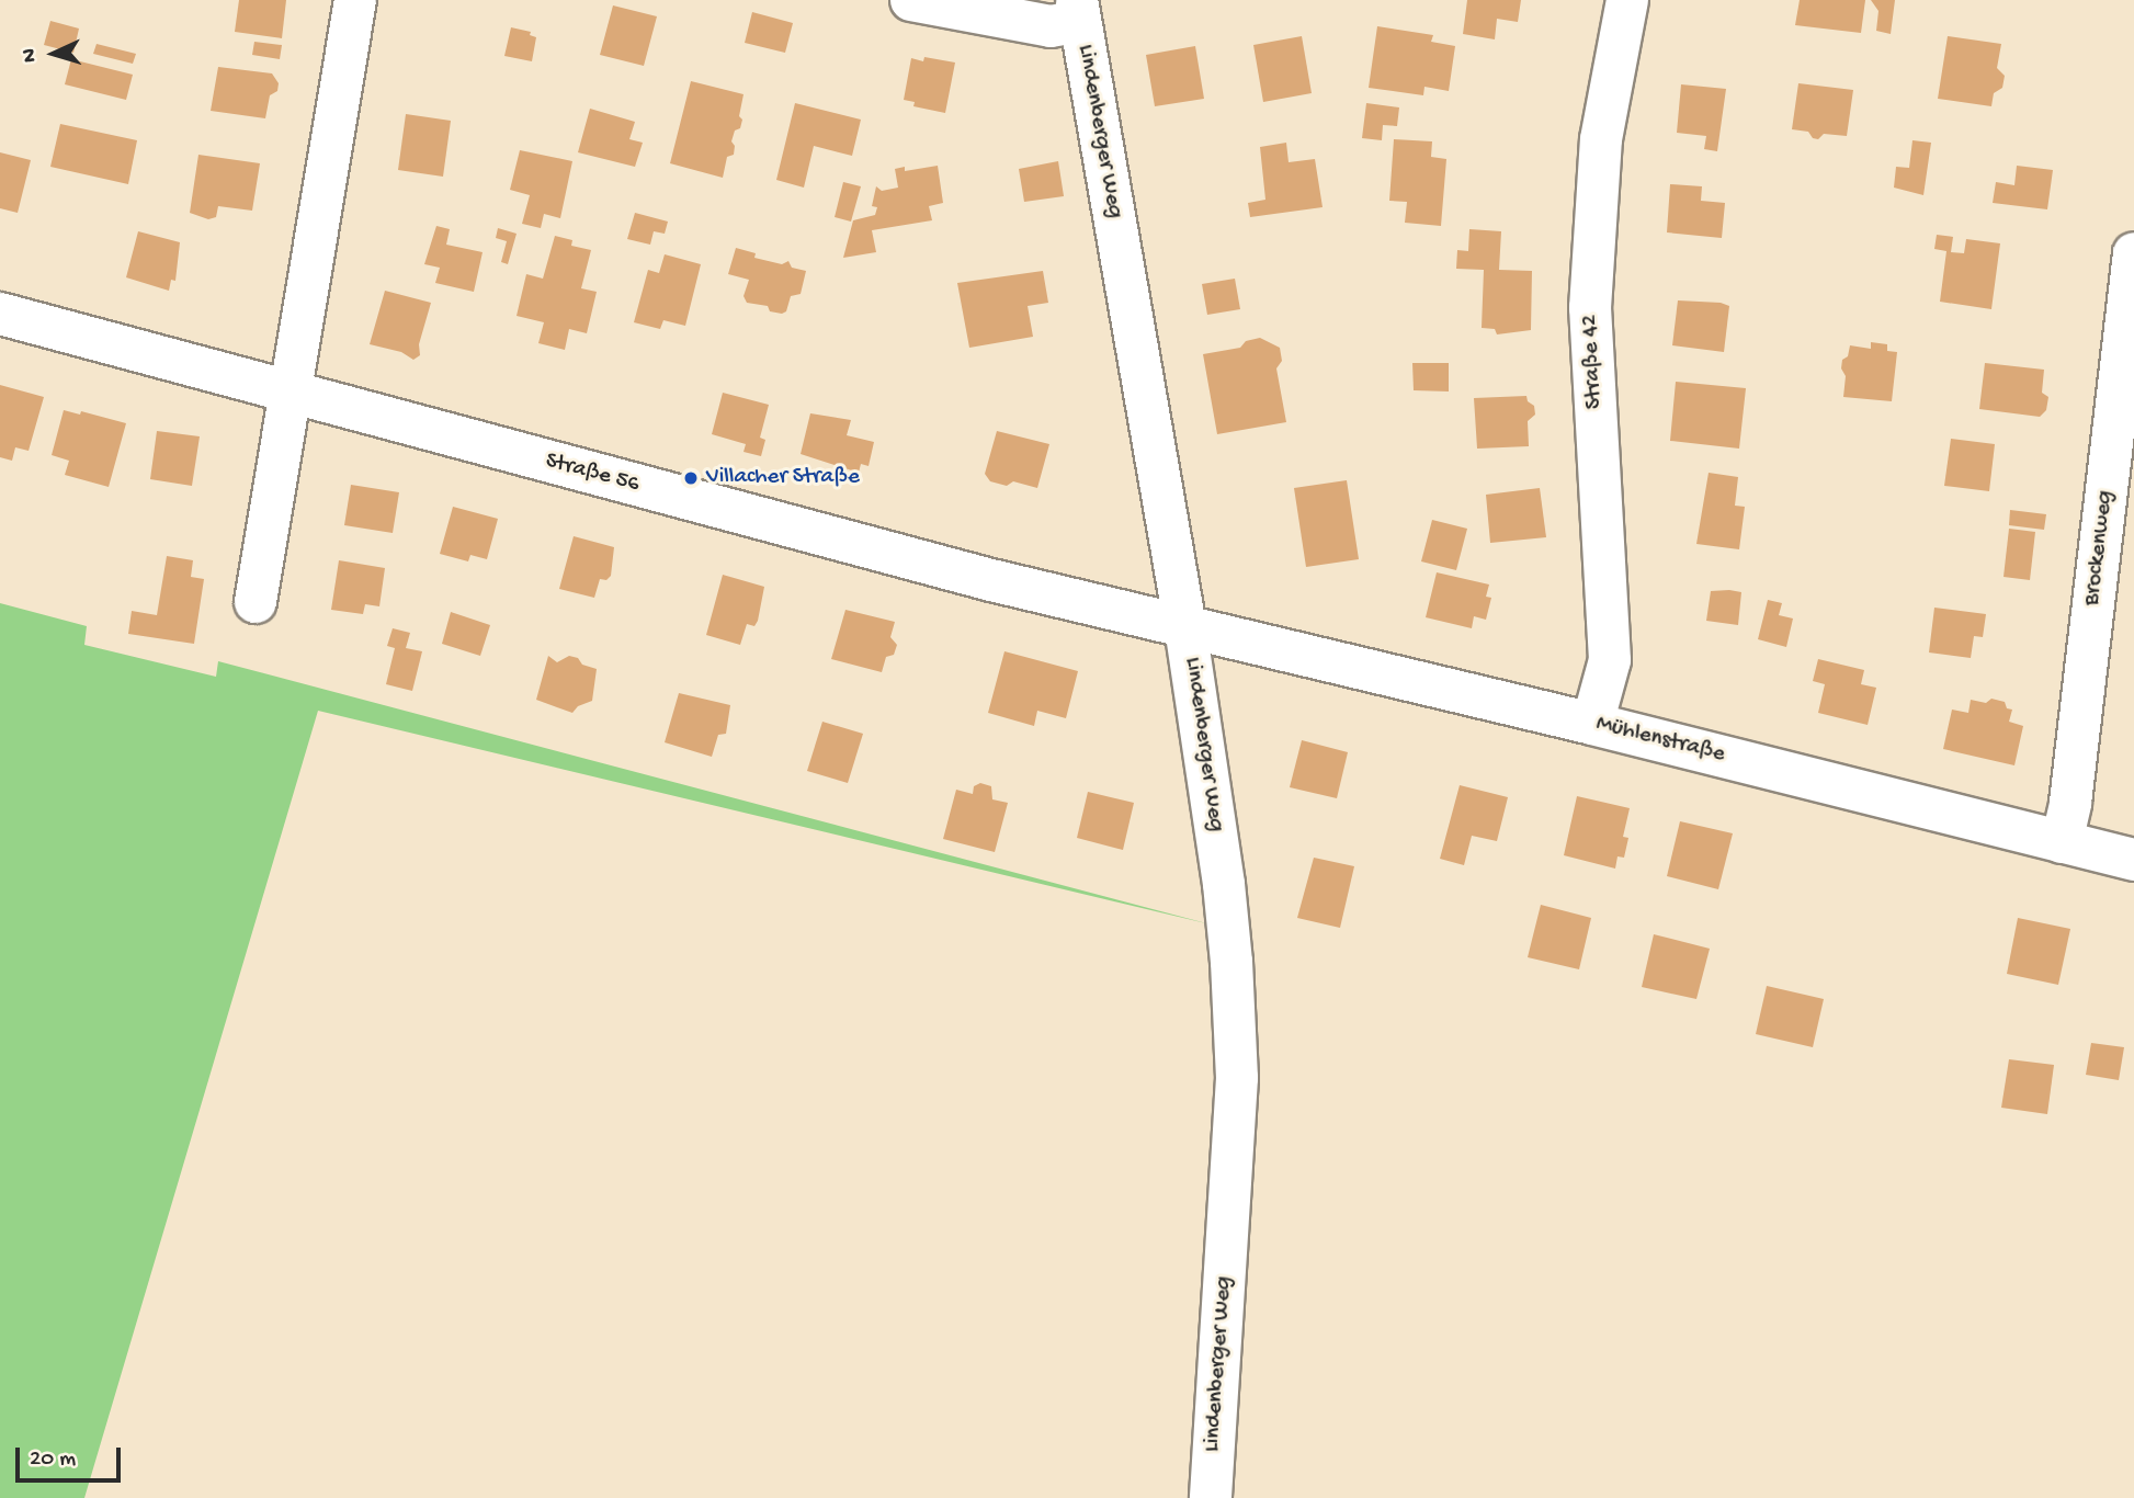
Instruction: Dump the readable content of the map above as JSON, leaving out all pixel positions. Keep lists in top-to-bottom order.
{
  "streets": {
    "street": [
      "Lindenberger Weg",
      "Straße 42",
      "Straße 56",
      "Brockenweg",
      "Mühlenstraße"
    ]
  },
  "crossings": [
    ["Lindenberger Weg", "Straße 56"],
    ["Lindenberger Weg", "Mühlenstraße"],
    ["Straße 42", "Mühlenstraße"],
    ["Straße 56", "Mühlenstraße"],
    ["Brockenweg", "Mühlenstraße"]
  ],
  "places": ["Villacher Straße"],
  "scale_bar": "20 m",
  "north": "left"
}
